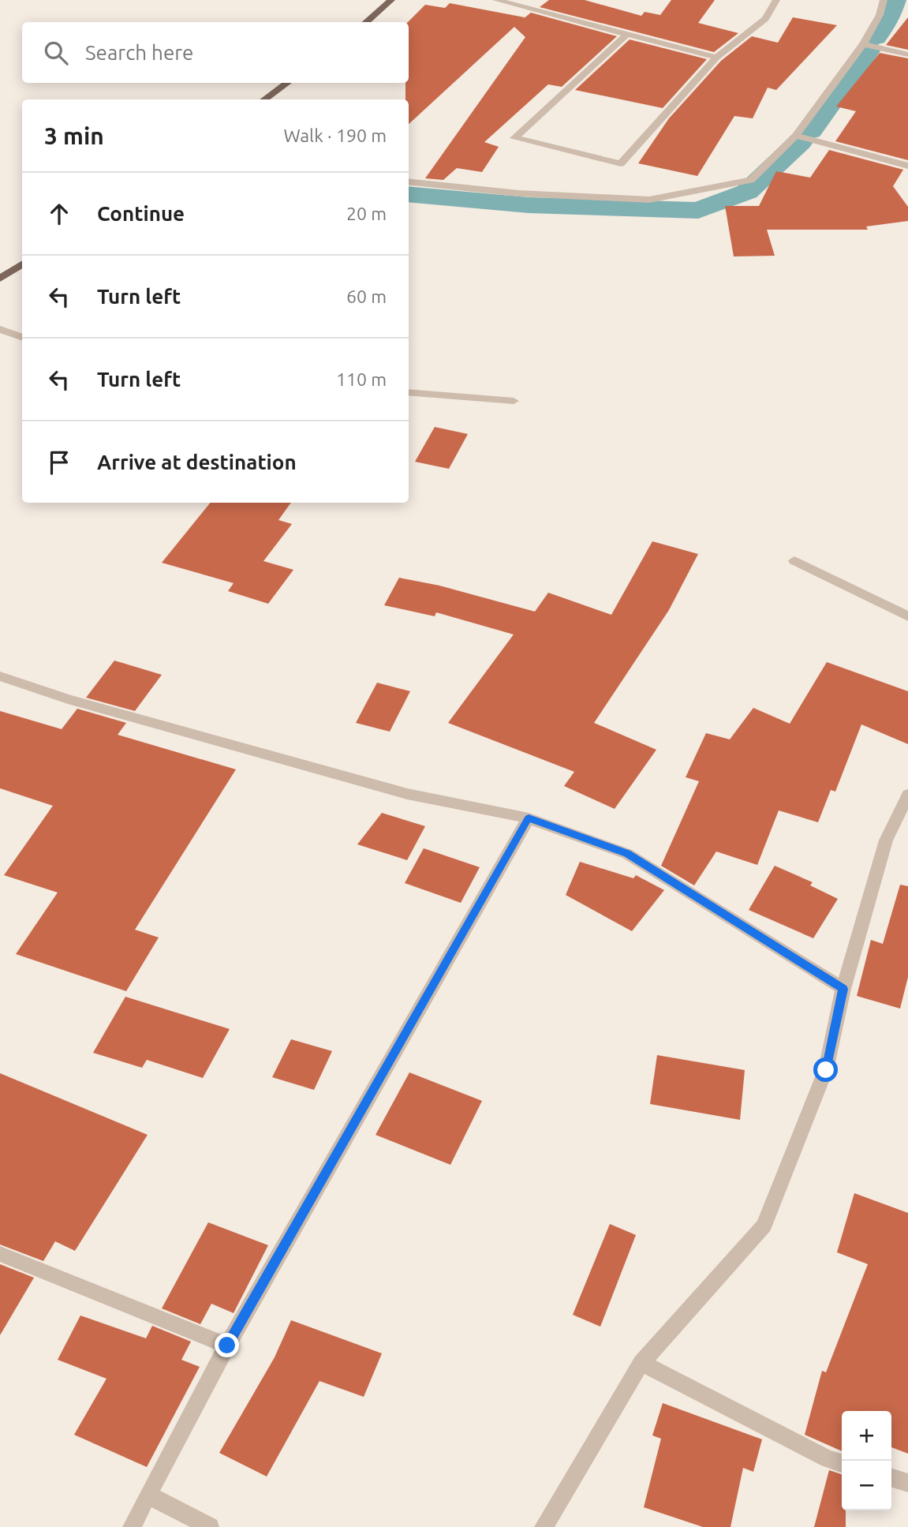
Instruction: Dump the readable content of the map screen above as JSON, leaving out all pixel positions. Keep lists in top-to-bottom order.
{
  "page": {
    "search": "Search here",
    "heading": ["3 min", "Walk · 190 m"],
    "list": [
      ["Continue", "20 m"],
      ["Turn left", "60 m"],
      ["Turn left", "110 m"],
      "Arrive at destination"
    ],
    "map_buttons": ["+", "−"]
  }
}
